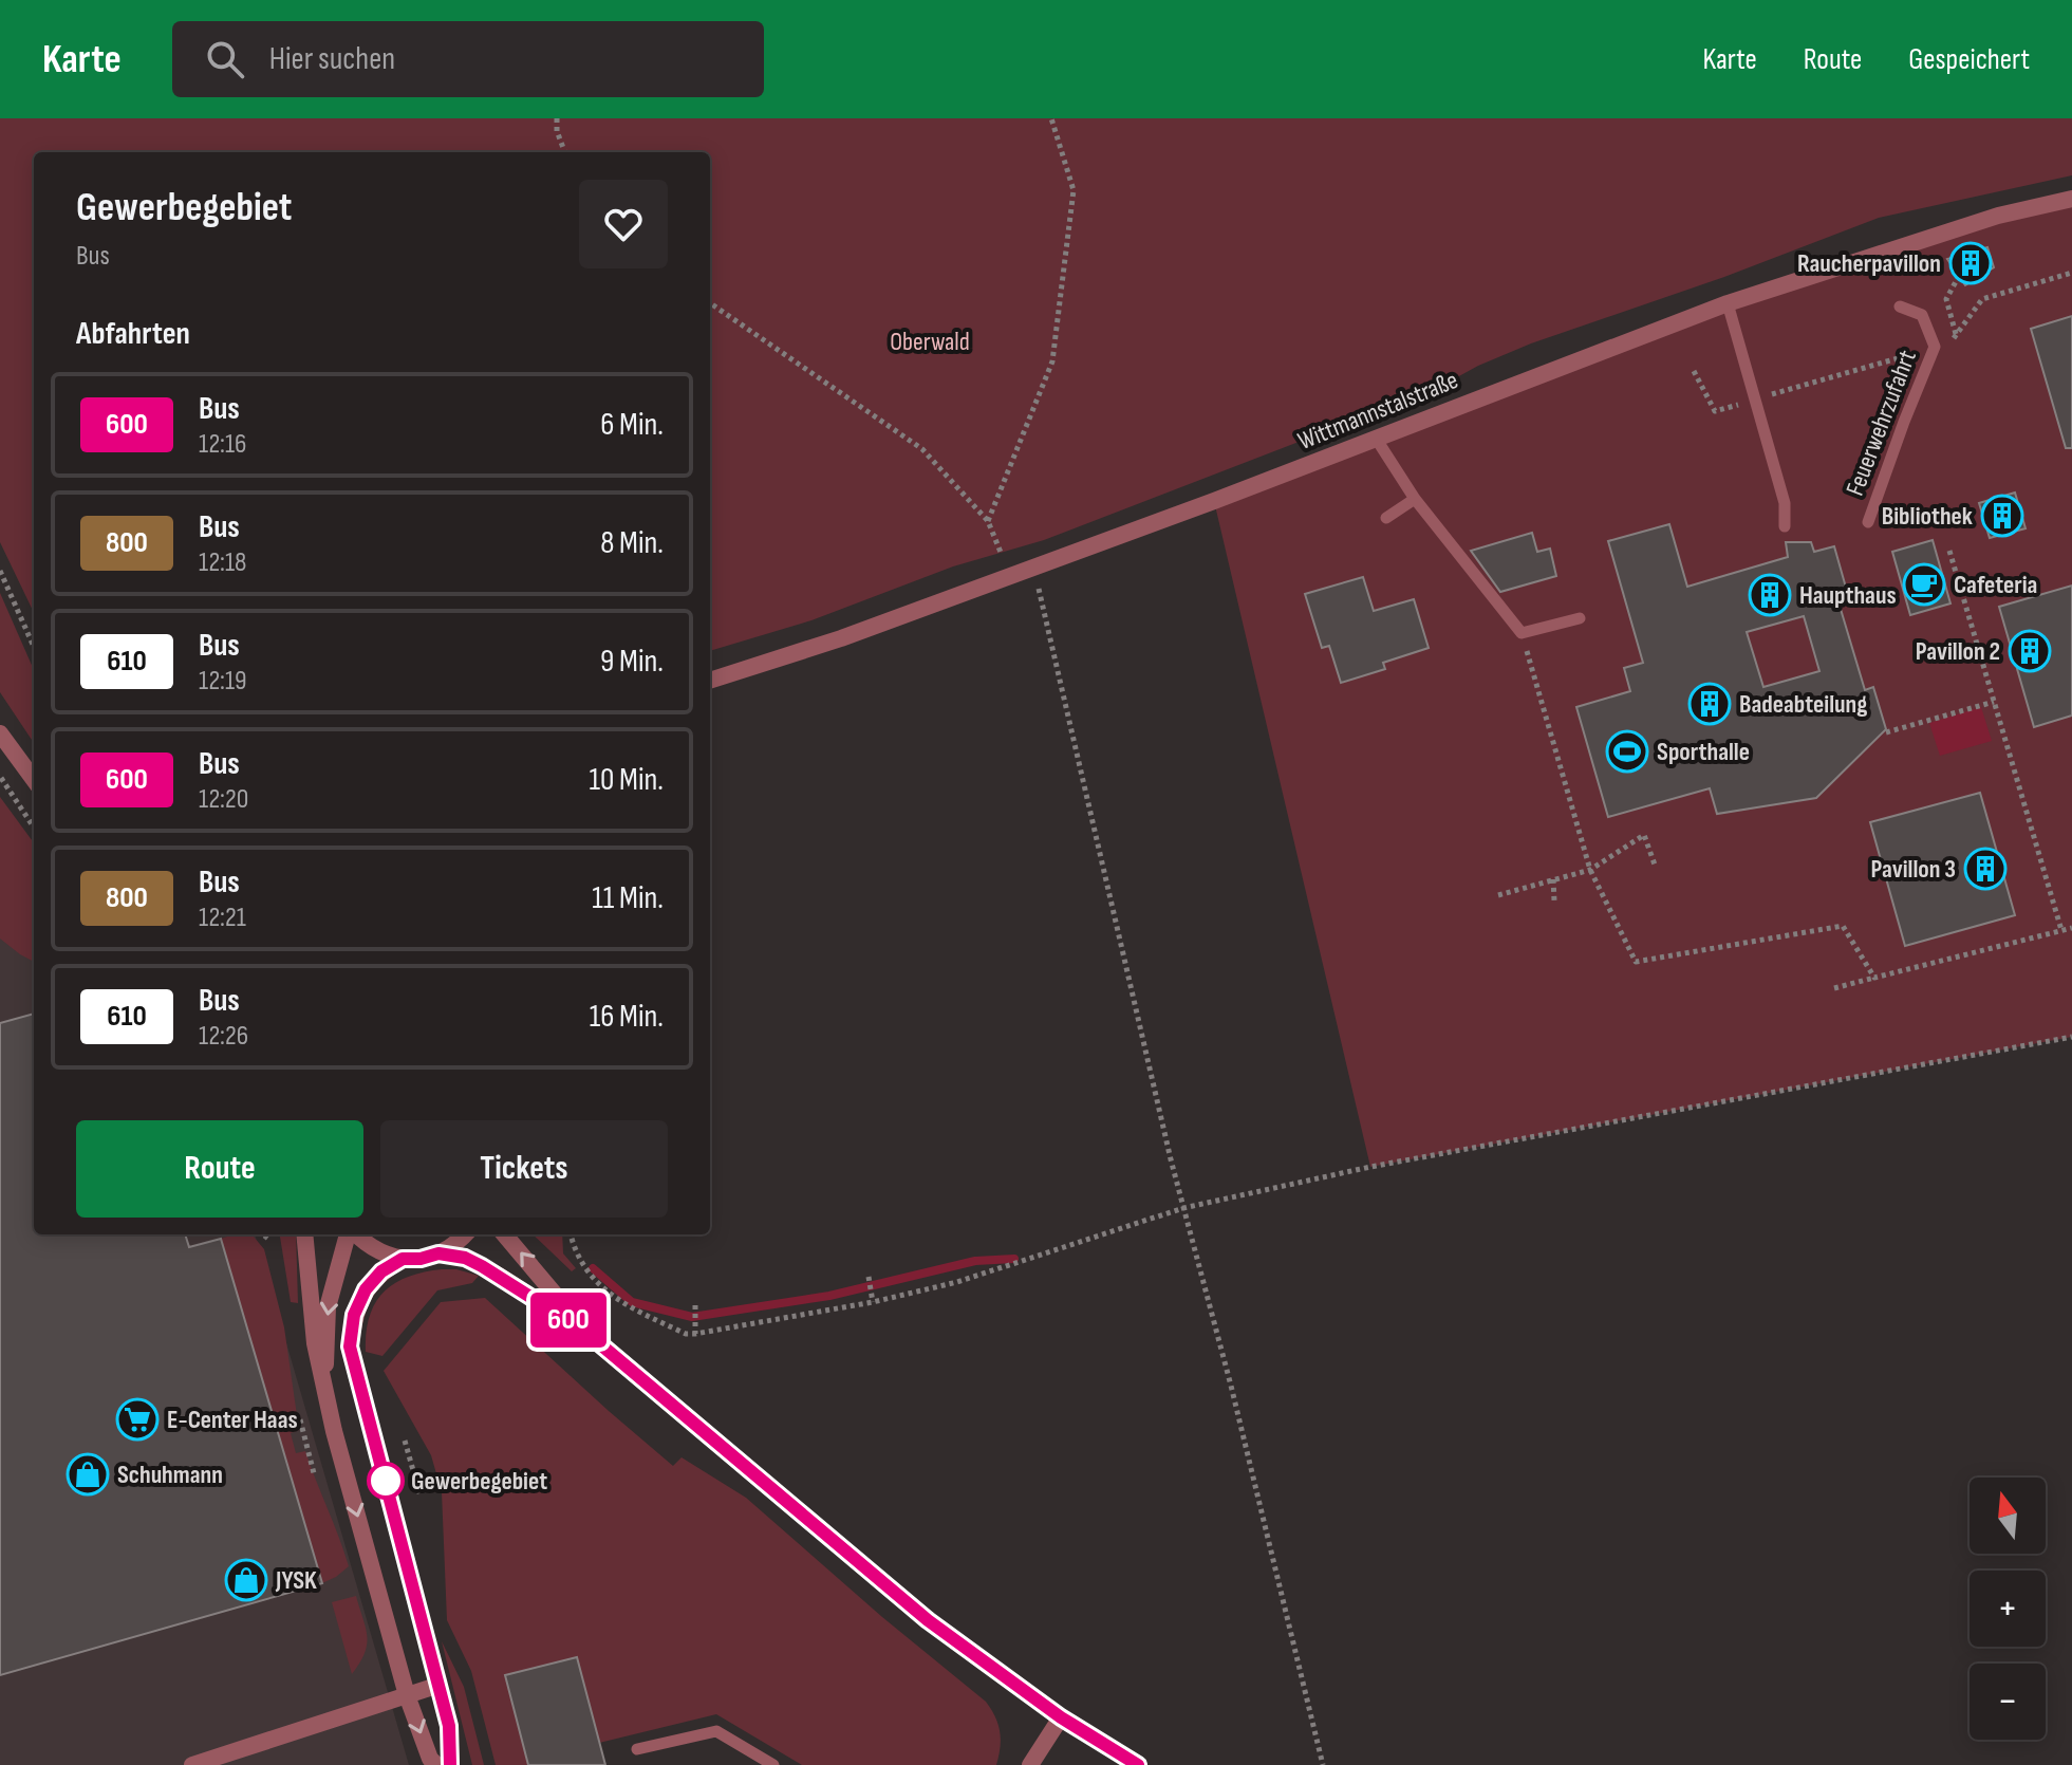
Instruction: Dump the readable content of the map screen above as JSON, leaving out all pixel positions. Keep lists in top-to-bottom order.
{
  "streets": {
    "street": ["Wittmannstalstraße"],
    "lane": ["Feuerwehrzufahrt"]
  },
  "parks": ["Oberwald"],
  "places": {
    "building": [
      "Raucherpavillon",
      "Bibliothek",
      "Haupthaus",
      "Pavillon 2",
      "Badeabteilung",
      "Pavillon 3"
    ],
    "cafe": ["Cafeteria"],
    "sports": ["Sporthalle"],
    "supermarket": ["E-Center Haas"],
    "shop": ["Schuhmann", "JYSK"],
    "other": ["Gewerbegebiet"]
  },
  "lines": ["bus line 600"],
  "north": "top",
  "page": {
    "header": "Karte",
    "search": "Hier suchen",
    "nav": ["Karte", "Route", "Gespeichert"],
    "on_map": "600",
    "heading": [
      ["Gewerbegebiet", "Bus"],
      "Abfahrten"
    ],
    "list": [
      {
        "mark": "600",
        "name": "Bus",
        "note": "12:16",
        "value": "6 Min."
      },
      {
        "mark": "800",
        "name": "Bus",
        "note": "12:18",
        "value": "8 Min."
      },
      {
        "mark": "610",
        "name": "Bus",
        "note": "12:19",
        "value": "9 Min."
      },
      {
        "mark": "600",
        "name": "Bus",
        "note": "12:20",
        "value": "10 Min."
      },
      {
        "mark": "800",
        "name": "Bus",
        "note": "12:21",
        "value": "11 Min."
      },
      {
        "mark": "610",
        "name": "Bus",
        "note": "12:26",
        "value": "16 Min."
      }
    ],
    "buttons": ["Route", "Tickets"],
    "map_buttons": ["+", "−"]
  }
}
